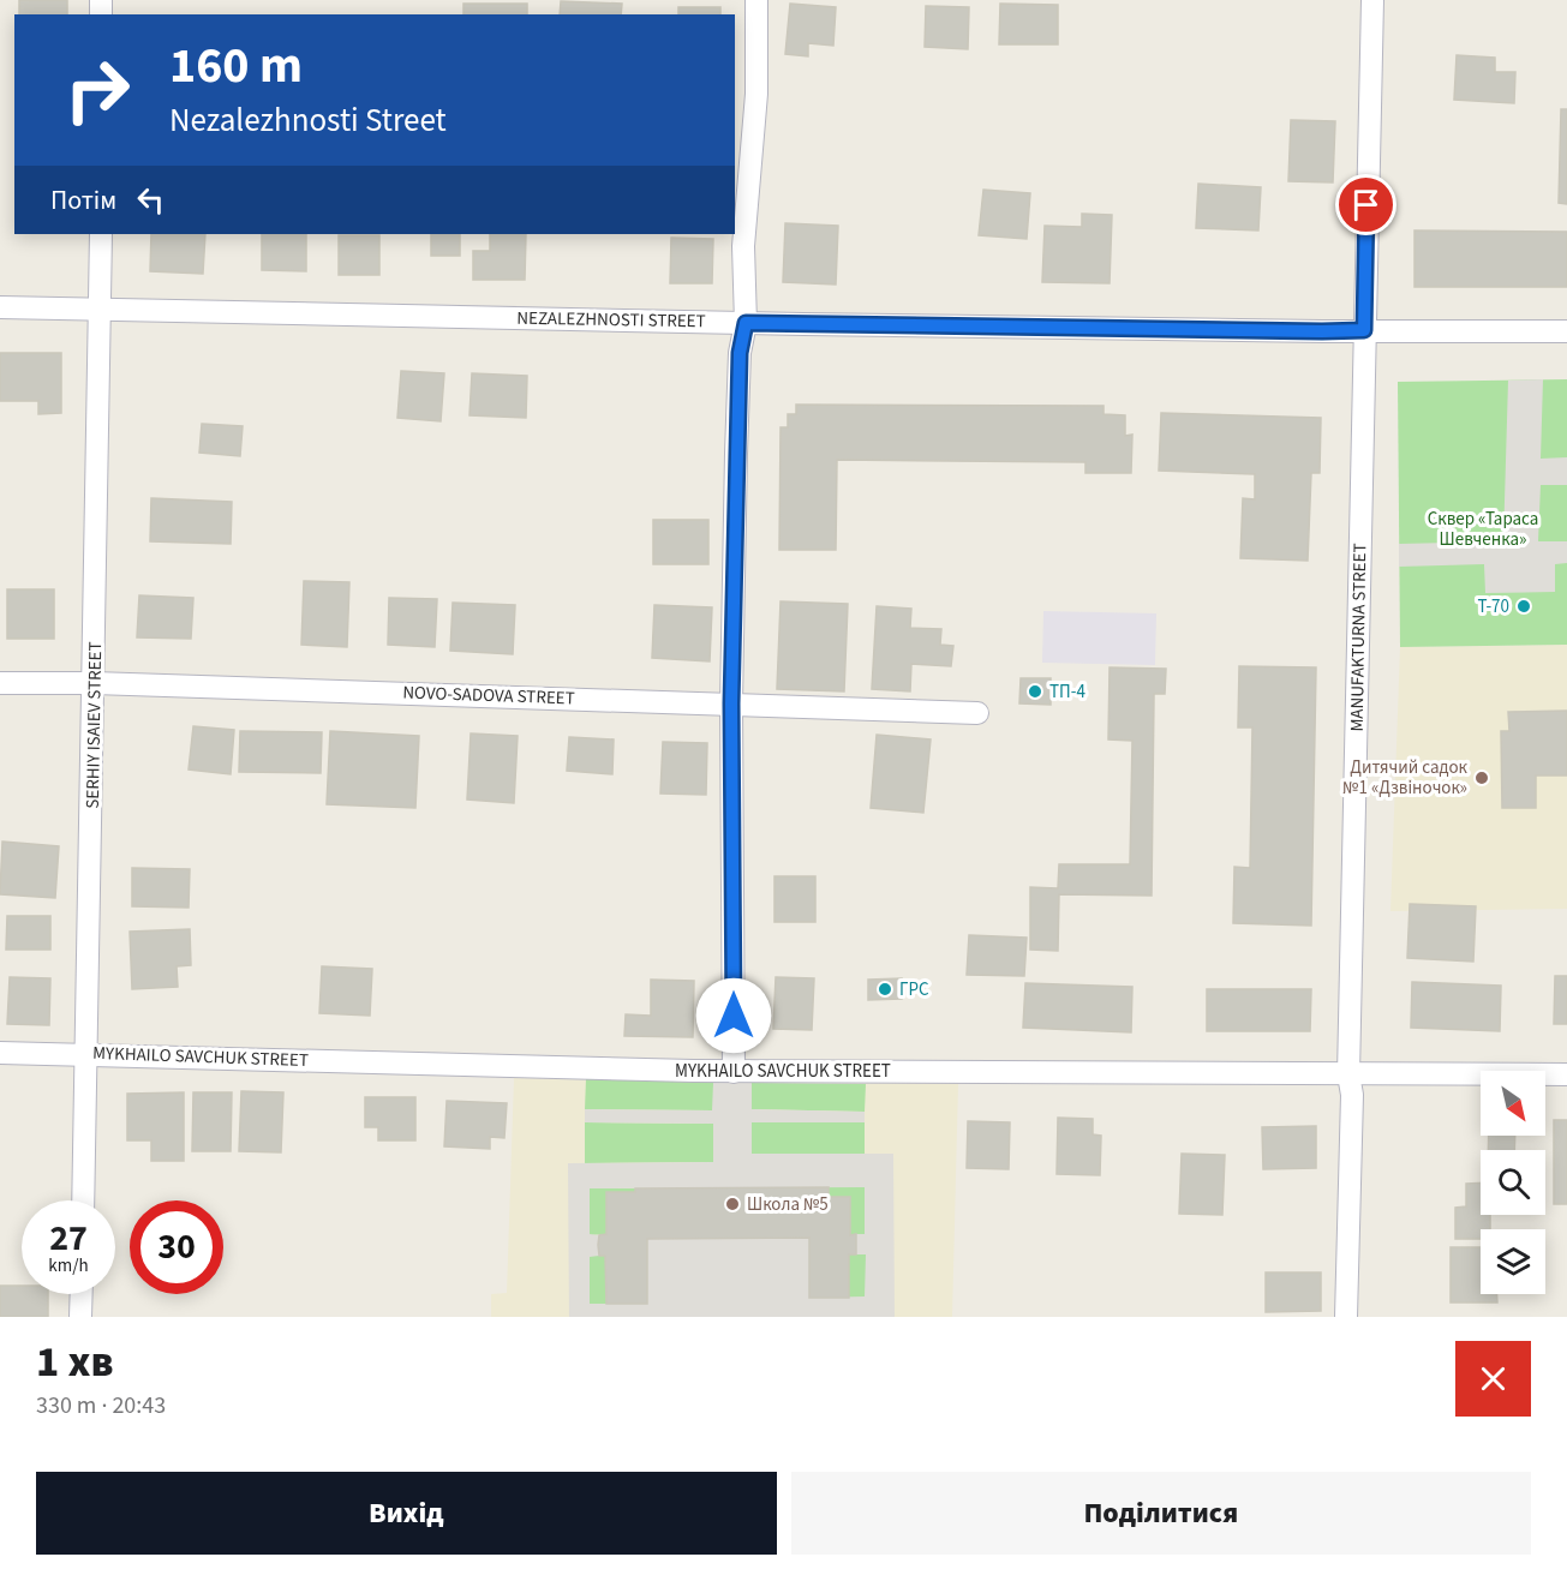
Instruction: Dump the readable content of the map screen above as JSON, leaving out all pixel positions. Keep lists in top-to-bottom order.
{
  "streets": {
    "street": [
      "NEZALEZHNOSTI STREET",
      "MANUFAKTURNA STREET",
      "NOVO-SADOVA STREET",
      "SERHIY ISAIEV STREET",
      "MYKHAILO SAVCHUK STREET"
    ]
  },
  "crossings": [
    ["NEZALEZHNOSTI STREET", "MANUFAKTURNA STREET"],
    ["NEZALEZHNOSTI STREET", "SERHIY ISAIEV STREET"],
    ["MANUFAKTURNA STREET", "MYKHAILO SAVCHUK STREET"],
    ["NOVO-SADOVA STREET", "SERHIY ISAIEV STREET"],
    ["SERHIY ISAIEV STREET", "MYKHAILO SAVCHUK STREET"]
  ],
  "parks": ["Сквер «Тараса Шевченка»"],
  "places": [
    "Т-70",
    "ТП-4",
    "Дитячий садок №1 «Дзвіночок»",
    "ГРС",
    "Школа №5"
  ],
  "north": "bottom right",
  "page": {
    "turn": ["160 m", "Nezalezhnosti Street"],
    "then": "Потім",
    "speed": "27 km/h",
    "limit": "30",
    "heading": ["1 хв", "330 m · 20:43"],
    "buttons": ["Вихід", "Поділитися"]
  }
}
